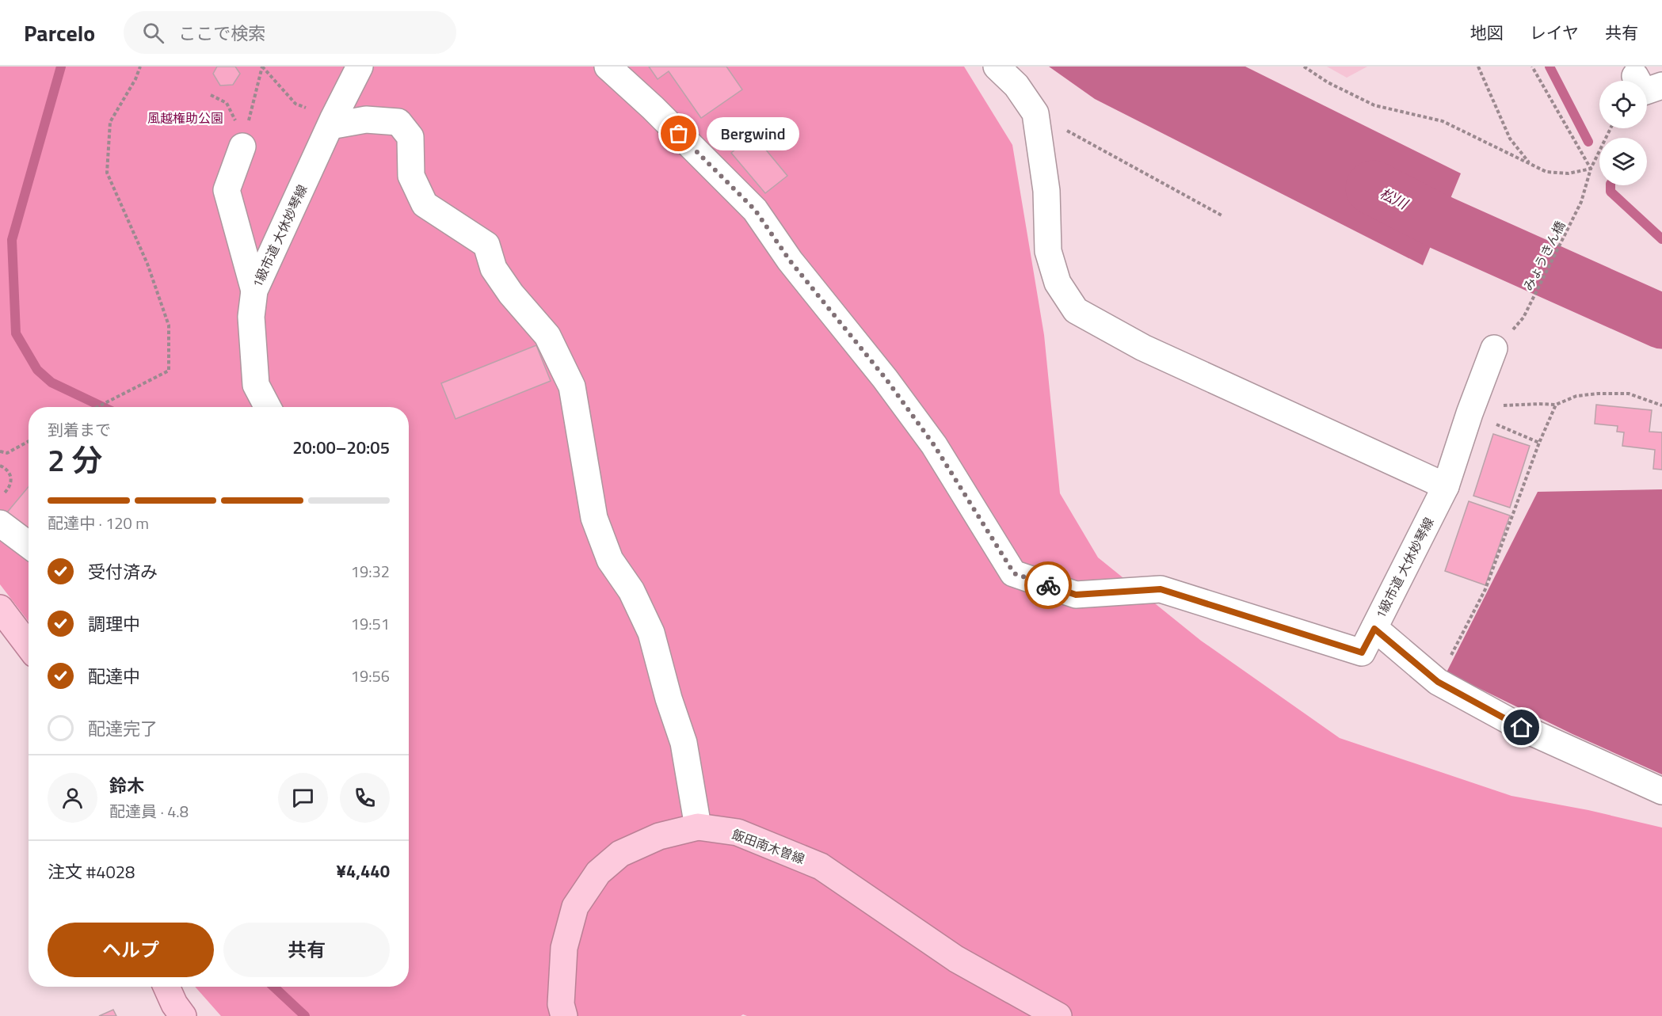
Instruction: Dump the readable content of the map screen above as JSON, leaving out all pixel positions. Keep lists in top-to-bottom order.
{
  "streets": {
    "main road": ["飯田南木曽線"],
    "street": ["1級市道 大休妙琴線"],
    "path": ["みょうきん橋"]
  },
  "water": ["松川"],
  "parks": ["風越権助公園"],
  "places": ["Bergwind"],
  "page": {
    "header": "Parcelo",
    "search": "ここで検索",
    "nav": ["地図", "レイヤ", "共有"],
    "bubble": "Bergwind",
    "heading": ["2 分", "到着まで", "20:00–20:05"],
    "panel": [
      "鈴木",
      "配達員 · 4.8",
      "注文 #4028",
      "¥4,440"
    ],
    "bar": "配達中 · 120 m",
    "list": [
      ["受付済み", "19:32"],
      ["調理中", "19:51"],
      ["配達中", "19:56"],
      "配達完了"
    ],
    "buttons": ["ヘルプ", "共有"]
  }
}
